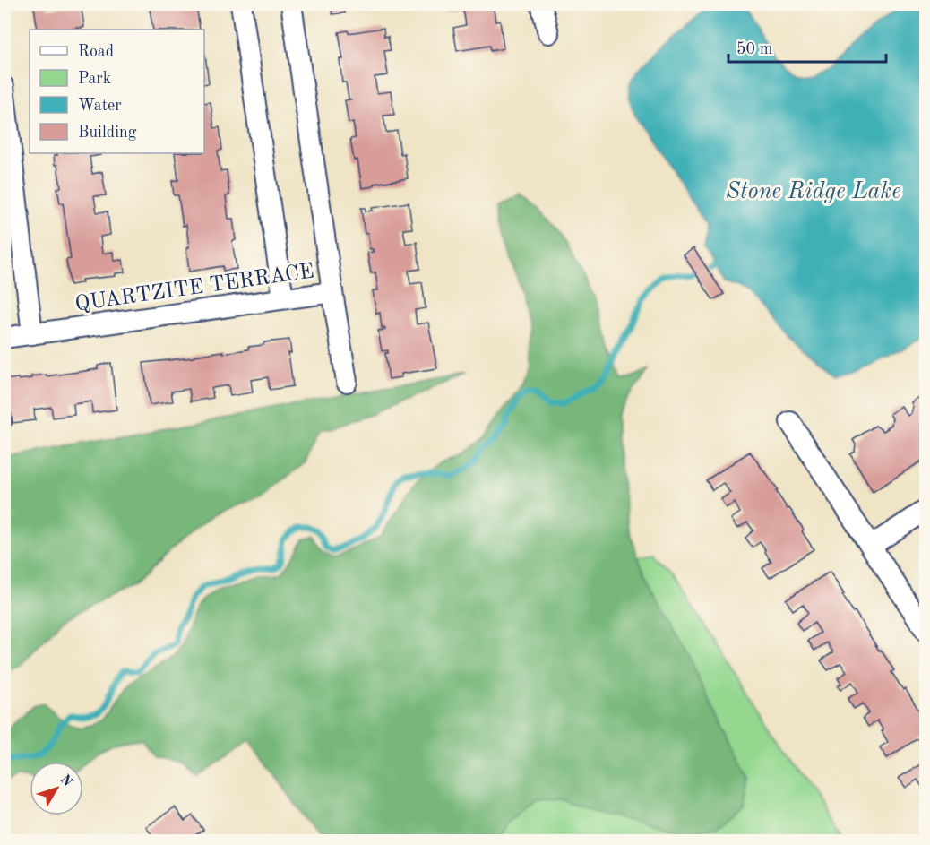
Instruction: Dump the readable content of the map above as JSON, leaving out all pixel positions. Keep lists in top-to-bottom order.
{
  "streets": {
    "street": ["QUARTZITE TERRACE"]
  },
  "water": ["Stone Ridge Lake"],
  "legend": [
    "Road",
    "Park",
    "Water",
    "Building"
  ],
  "scale_bar": "50 m",
  "north": "top right"
}
